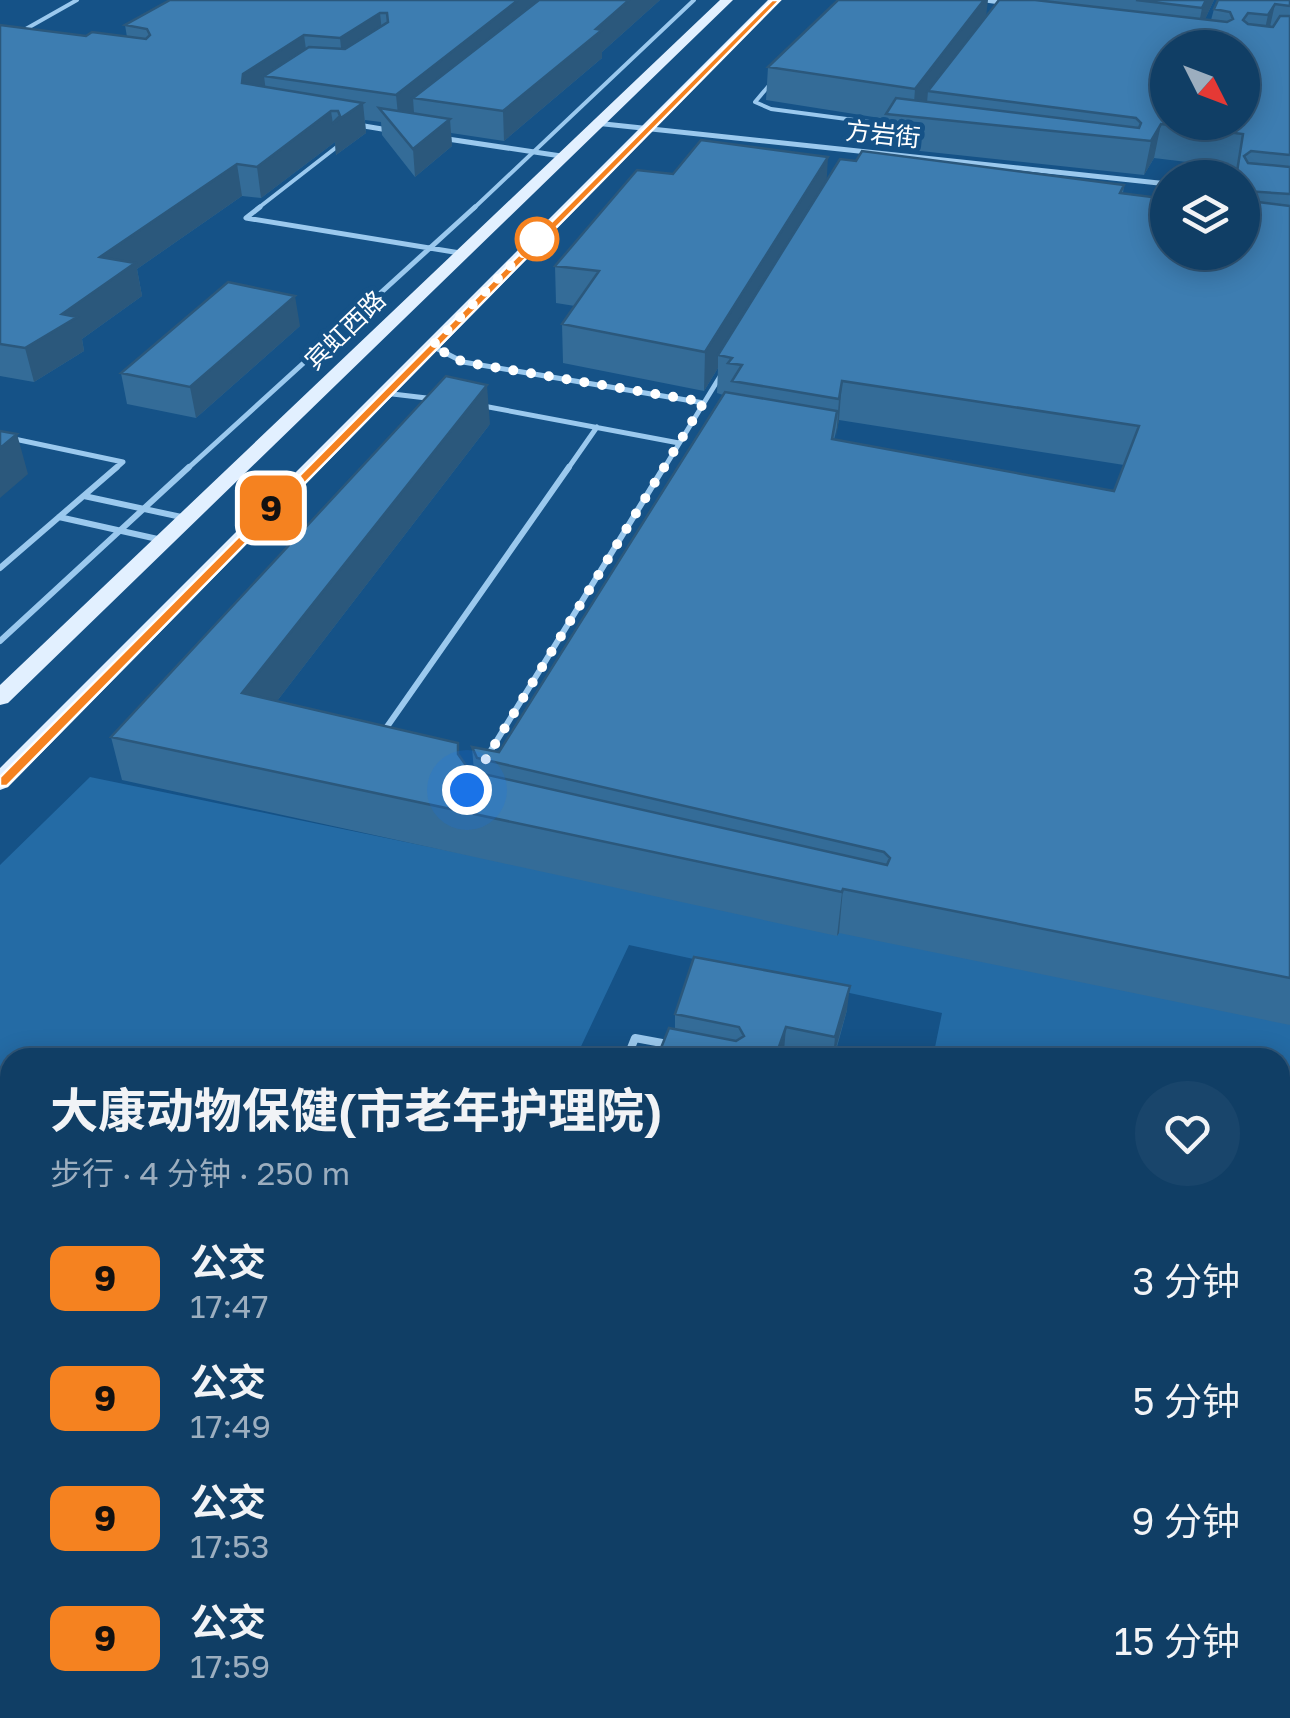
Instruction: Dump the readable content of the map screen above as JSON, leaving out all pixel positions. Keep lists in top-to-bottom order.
{
  "streets": {
    "main road": ["宾虹西路"],
    "street": ["方岩街"]
  },
  "crossings": [
    ["方岩街", "宾虹西路"]
  ],
  "lines": ["bus line 9"],
  "north": "bottom right",
  "page": {
    "on_map": "9",
    "heading": ["大康动物保健(市老年护理院)", "步行 · 4 分钟 · 250 m"],
    "list": [
      {
        "mark": "9",
        "name": "公交",
        "note": "17:47",
        "value": "3 分钟"
      },
      {
        "mark": "9",
        "name": "公交",
        "note": "17:49",
        "value": "5 分钟"
      },
      {
        "mark": "9",
        "name": "公交",
        "note": "17:53",
        "value": "9 分钟"
      },
      {
        "mark": "9",
        "name": "公交",
        "note": "17:59",
        "value": "15 分钟"
      }
    ]
  }
}
